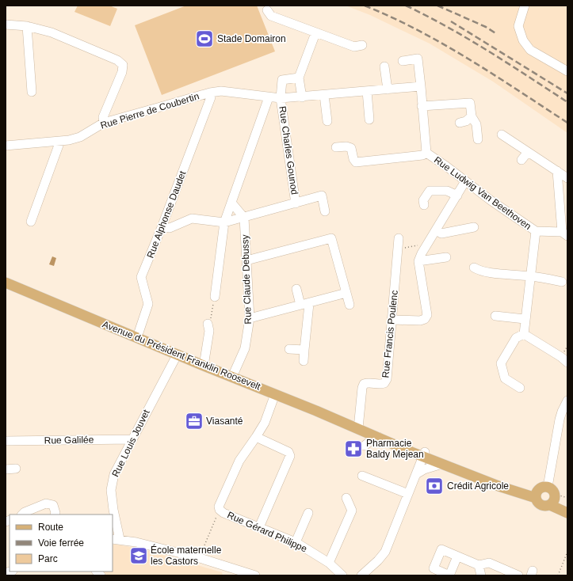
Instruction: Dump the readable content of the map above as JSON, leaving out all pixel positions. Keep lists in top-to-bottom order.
{
  "streets": {
    "main road": ["Avenue du Président Franklin Roosevelt"],
    "street": [
      "Rue Pierre de Coubertin",
      "Rue Charles Gounod",
      "Rue Ludwig Van Beethoven",
      "Rue Alphonse Daudet",
      "Rue Claude Debussy",
      "Rue Francis Poulenc",
      "Rue Galilée",
      "Rue Louis Jouvet",
      "Rue Gérard Philippe"
    ]
  },
  "crossings": [
    ["Rue Pierre de Coubertin", "Rue Charles Gounod"],
    ["Rue Pierre de Coubertin", "Rue Alphonse Daudet"],
    ["Rue Alphonse Daudet", "Avenue du Président Franklin Roosevelt"],
    ["Rue Claude Debussy", "Avenue du Président Franklin Roosevelt"],
    ["Rue Francis Poulenc", "Avenue du Président Franklin Roosevelt"],
    ["Avenue du Président Franklin Roosevelt", "Rue Louis Jouvet"],
    ["Avenue du Président Franklin Roosevelt", "Rue Gérard Philippe"],
    ["Rue Galilée", "Rue Louis Jouvet"]
  ],
  "places": {
    "sports": ["Stade Domairon"],
    "office": ["Viasanté"],
    "pharmacy": ["Pharmacie Baldy Mejean"],
    "bank": ["Crédit Agricole"],
    "school or university": ["École maternelle les Castors"]
  },
  "legend": ["Route", "Voie ferrée", "Parc"]
}
